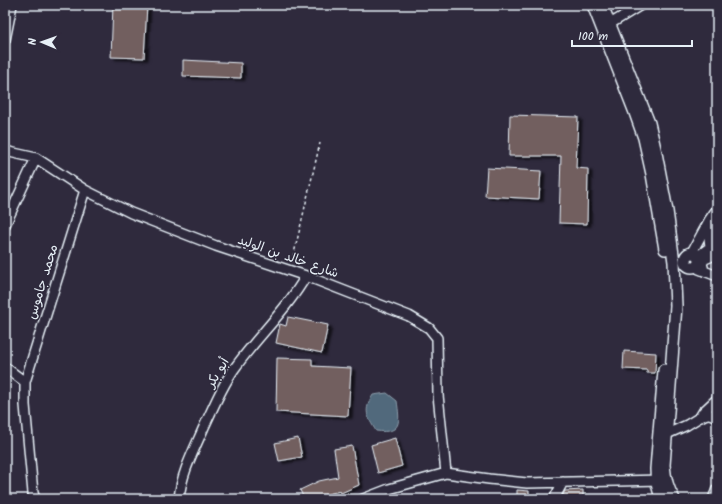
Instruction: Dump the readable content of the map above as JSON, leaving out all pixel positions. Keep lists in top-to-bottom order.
{
  "streets": {
    "street": ["شارع خالد بن الوليد", "محمد جاموس", "أبو بكر"]
  },
  "crossings": [
    ["شارع خالد بن الوليد", "محمد جاموس"],
    ["شارع خالد بن الوليد", "أبو بكر"]
  ],
  "scale_bar": "100 m",
  "north": "left"
}
